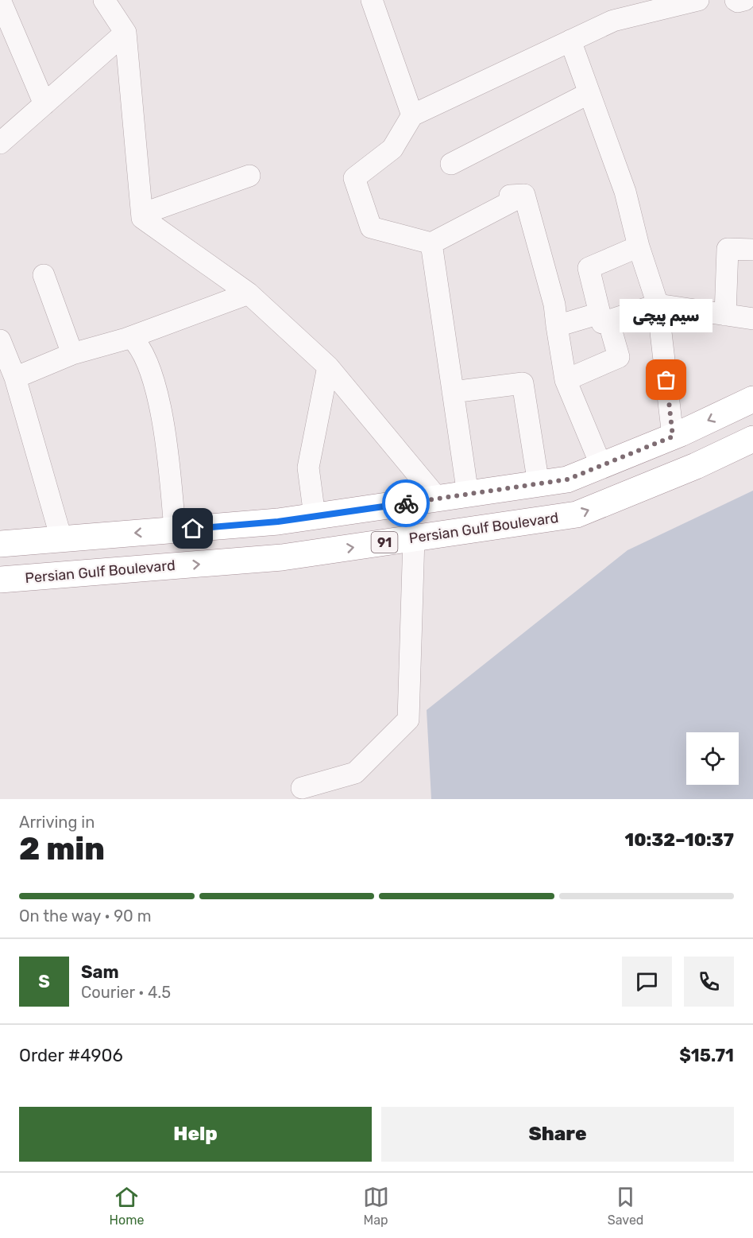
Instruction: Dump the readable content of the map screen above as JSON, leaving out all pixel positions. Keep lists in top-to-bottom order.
{
  "streets": {
    "highway": ["Persian Gulf Boulevard", "91"]
  },
  "places": ["سیم پیچی"],
  "page": {
    "bubble": "سیم پیچی",
    "heading": ["2 min", "Arriving in", "10:32–10:37"],
    "panel": [
      "Sam",
      "Courier · 4.5",
      "Order #4906",
      "$15.71"
    ],
    "bar": "On the way · 90 m",
    "round": "S",
    "buttons": ["Help", "Share"],
    "tabs": ["Home", "Map", "Saved"]
  }
}
